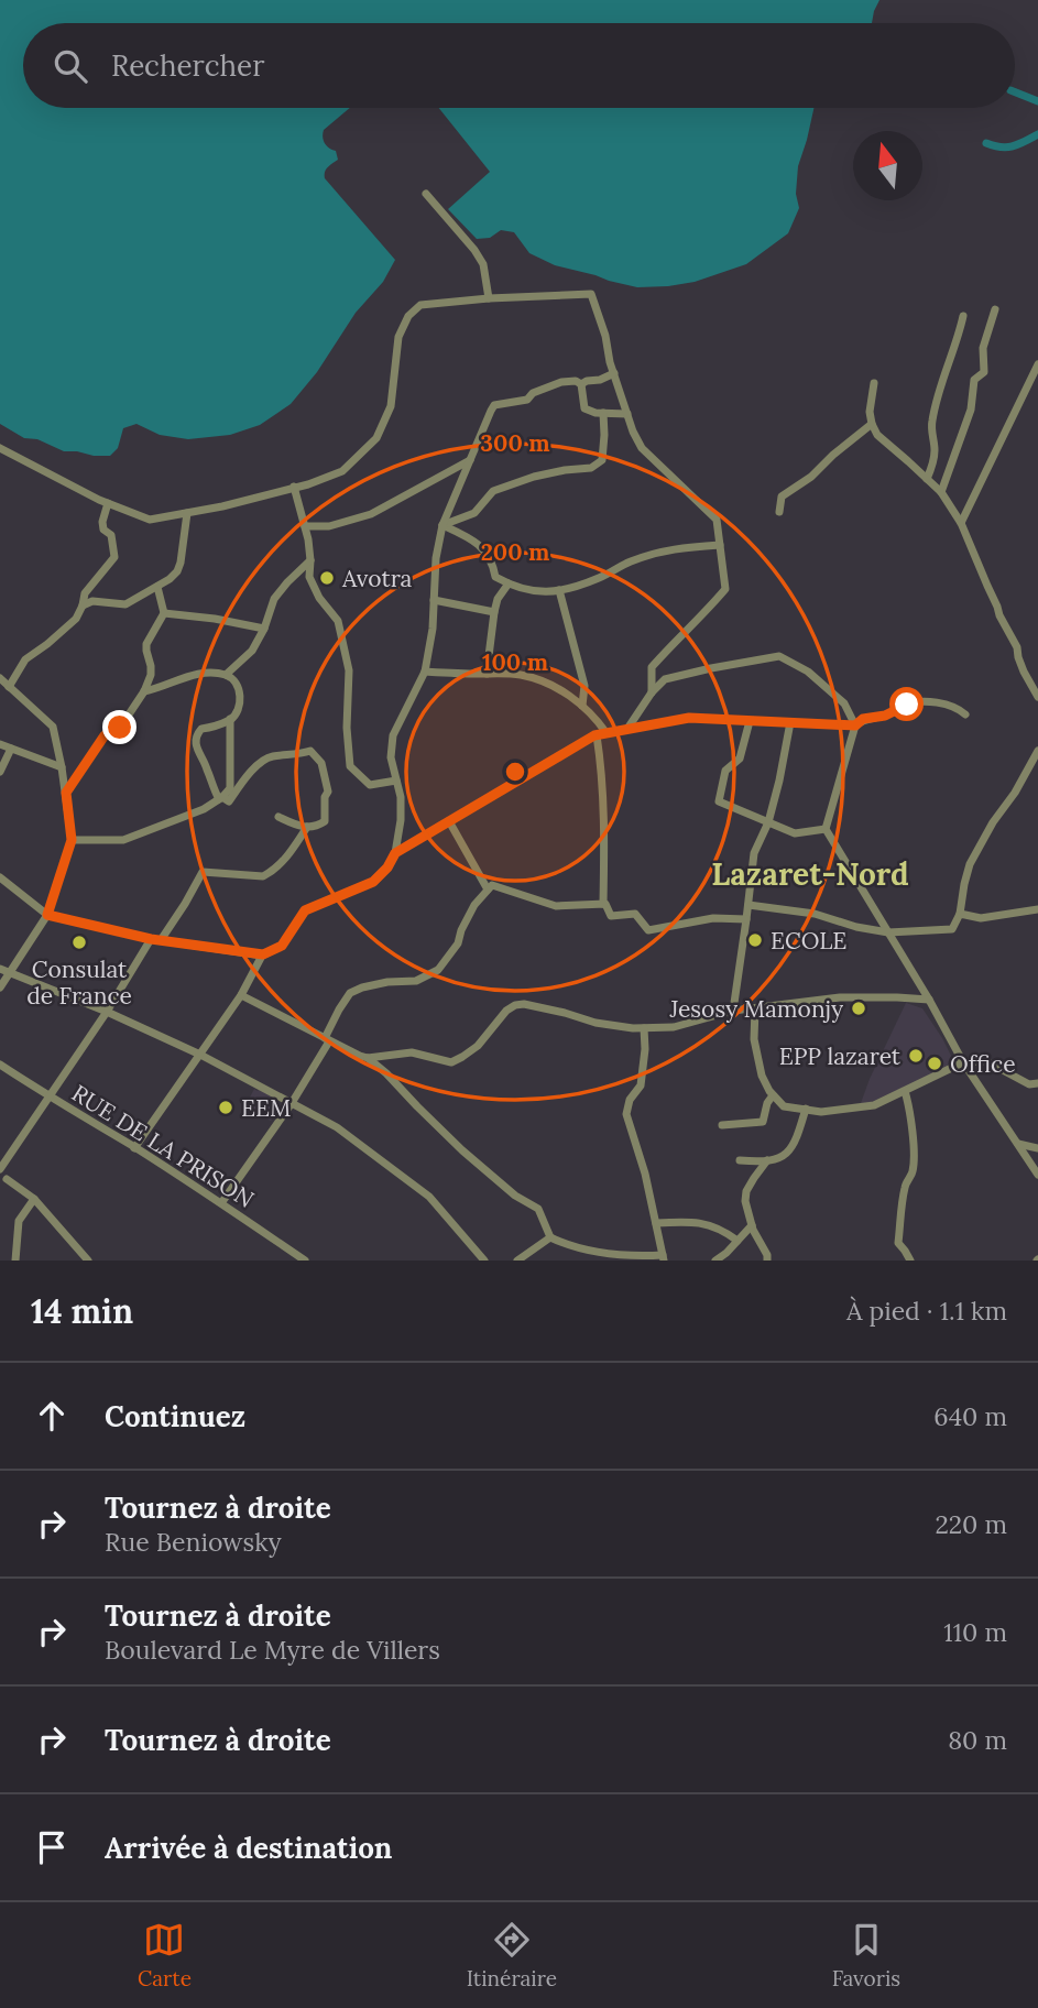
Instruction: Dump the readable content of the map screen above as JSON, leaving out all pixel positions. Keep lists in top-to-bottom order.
{
  "streets": {
    "street": ["RUE DE LA PRISON"]
  },
  "districts": ["Lazaret-Nord"],
  "places": [
    "Avotra",
    "ECOLE",
    "Consulat de France",
    "Jesosy Mamonjy",
    "EPP lazaret",
    "Office",
    "EEM"
  ],
  "north": "top",
  "page": {
    "search": "Rechercher",
    "heading": ["14 min", "À pied · 1.1 km"],
    "list": [
      ["Continuez", "640 m"],
      ["Tournez à droite", "Rue Beniowsky", "220 m"],
      ["Tournez à droite", "Boulevard Le Myre de Villers", "110 m"],
      ["Tournez à droite", "80 m"],
      "Arrivée à destination"
    ],
    "nav": ["Carte", "Itinéraire", "Favoris"]
  },
  "rings": ["300 m", "200 m", "100 m"]
}
